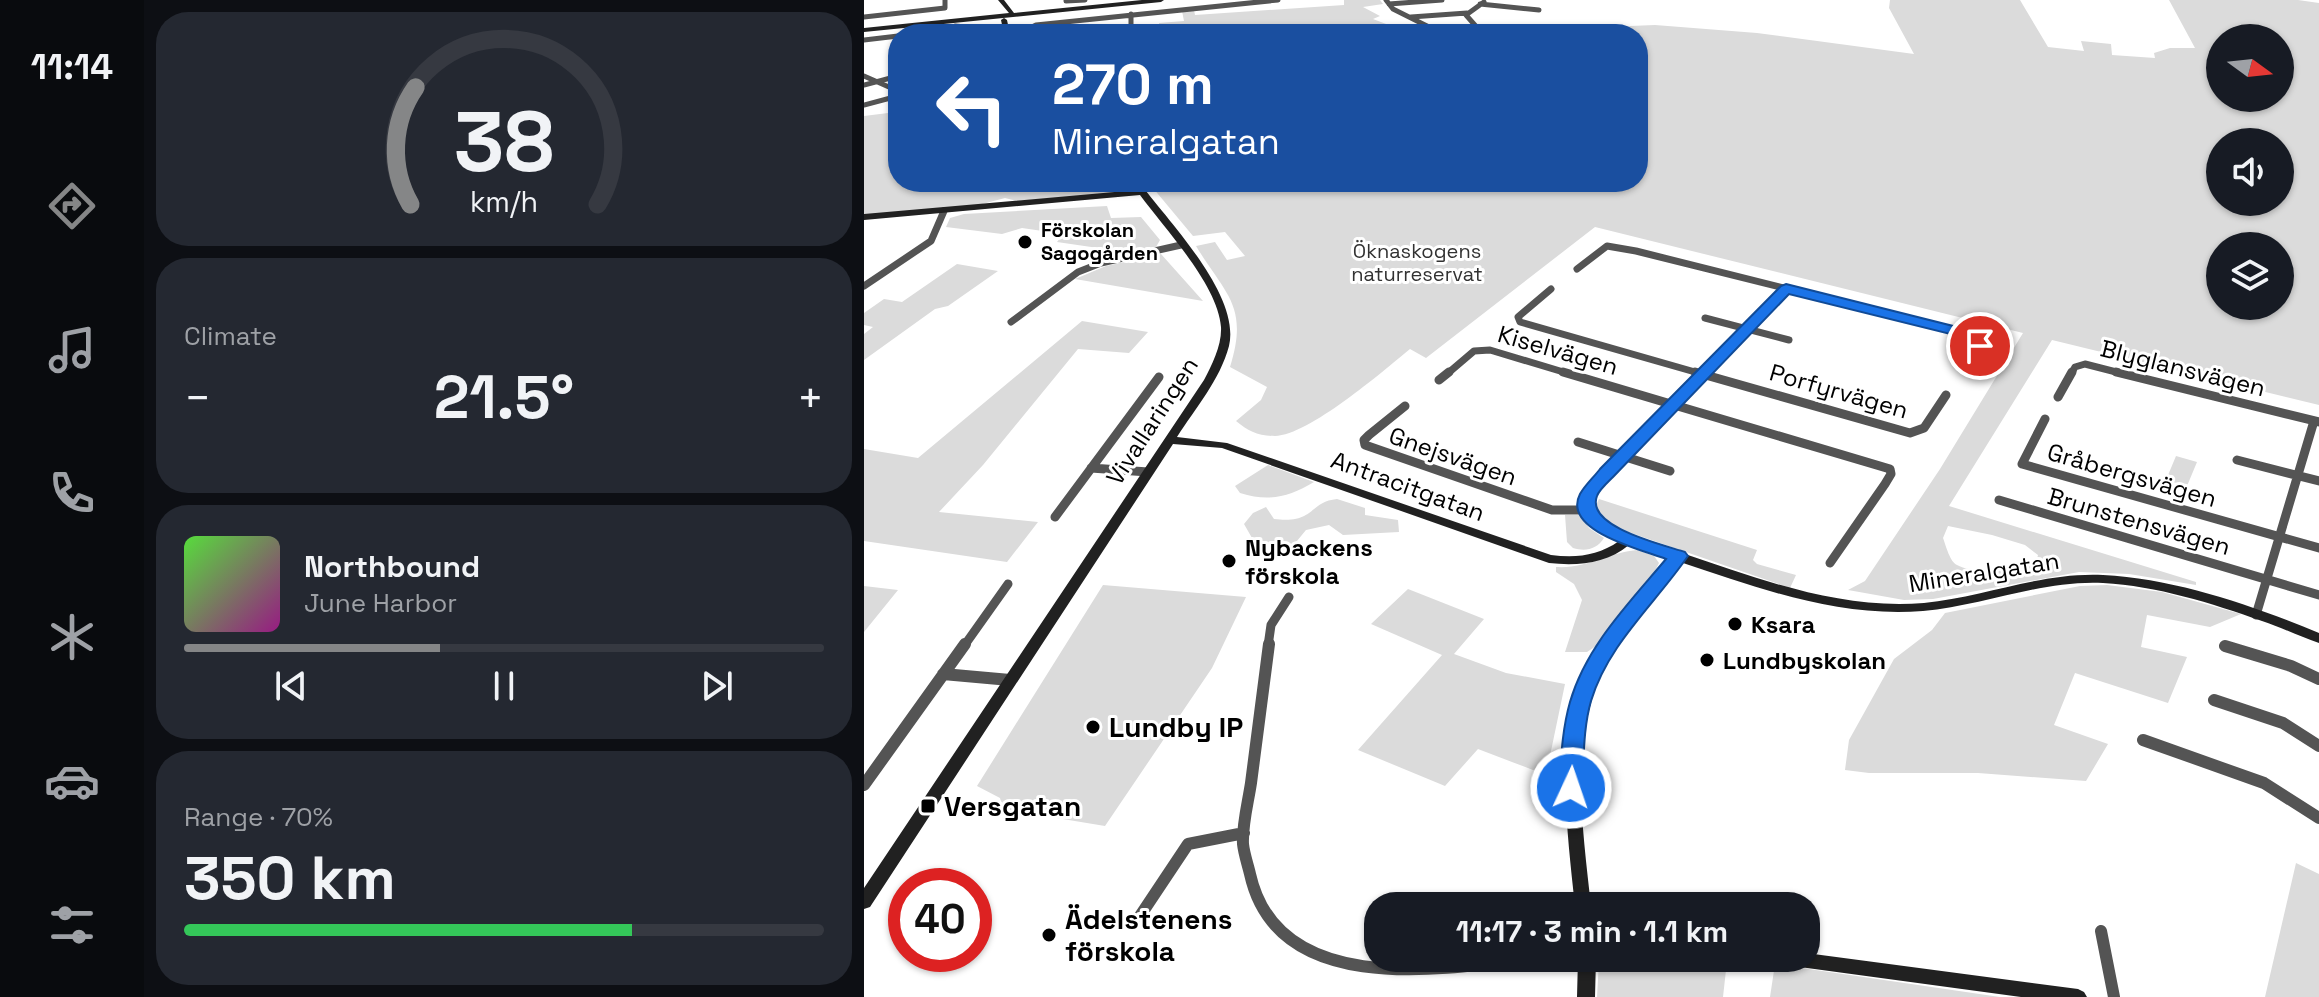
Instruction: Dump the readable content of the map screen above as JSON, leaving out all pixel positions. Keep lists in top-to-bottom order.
{
  "streets": {
    "street": [
      "Kiselvägen",
      "Blyglansvägen",
      "Porfyrvägen",
      "Vivallaringen",
      "Gnejsvägen",
      "Gråbergsvägen",
      "Antracitgatan",
      "Brunstensvägen",
      "Mineralgatan"
    ]
  },
  "crossings": [
    ["Vivallaringen", "Antracitgatan"],
    ["Gnejsvägen", "Mineralgatan"],
    ["Antracitgatan", "Mineralgatan"]
  ],
  "parks": ["Öknaskogens naturreservat"],
  "places": {
    "other": [
      "Förskolan Sagogården",
      "Nybackens förskola",
      "Ksara",
      "Lundbyskolan",
      "Lundby IP",
      "Ädelstenens förskola"
    ],
    "transit": ["Versgatan"]
  },
  "north": "right",
  "page": {
    "tabs": "11:14",
    "turn": ["270 m", "Mineralgatan"],
    "tile": [
      "Climate",
      ["Range · 70%", "350 km"]
    ],
    "heat": ["−", "21.5°", "+"],
    "song": ["Northbound", "June Harbor"],
    "limit": "40",
    "trip": "11:17 · 3 min · 1.1 km",
    "gauge": ["38", "km/h"]
  }
}
